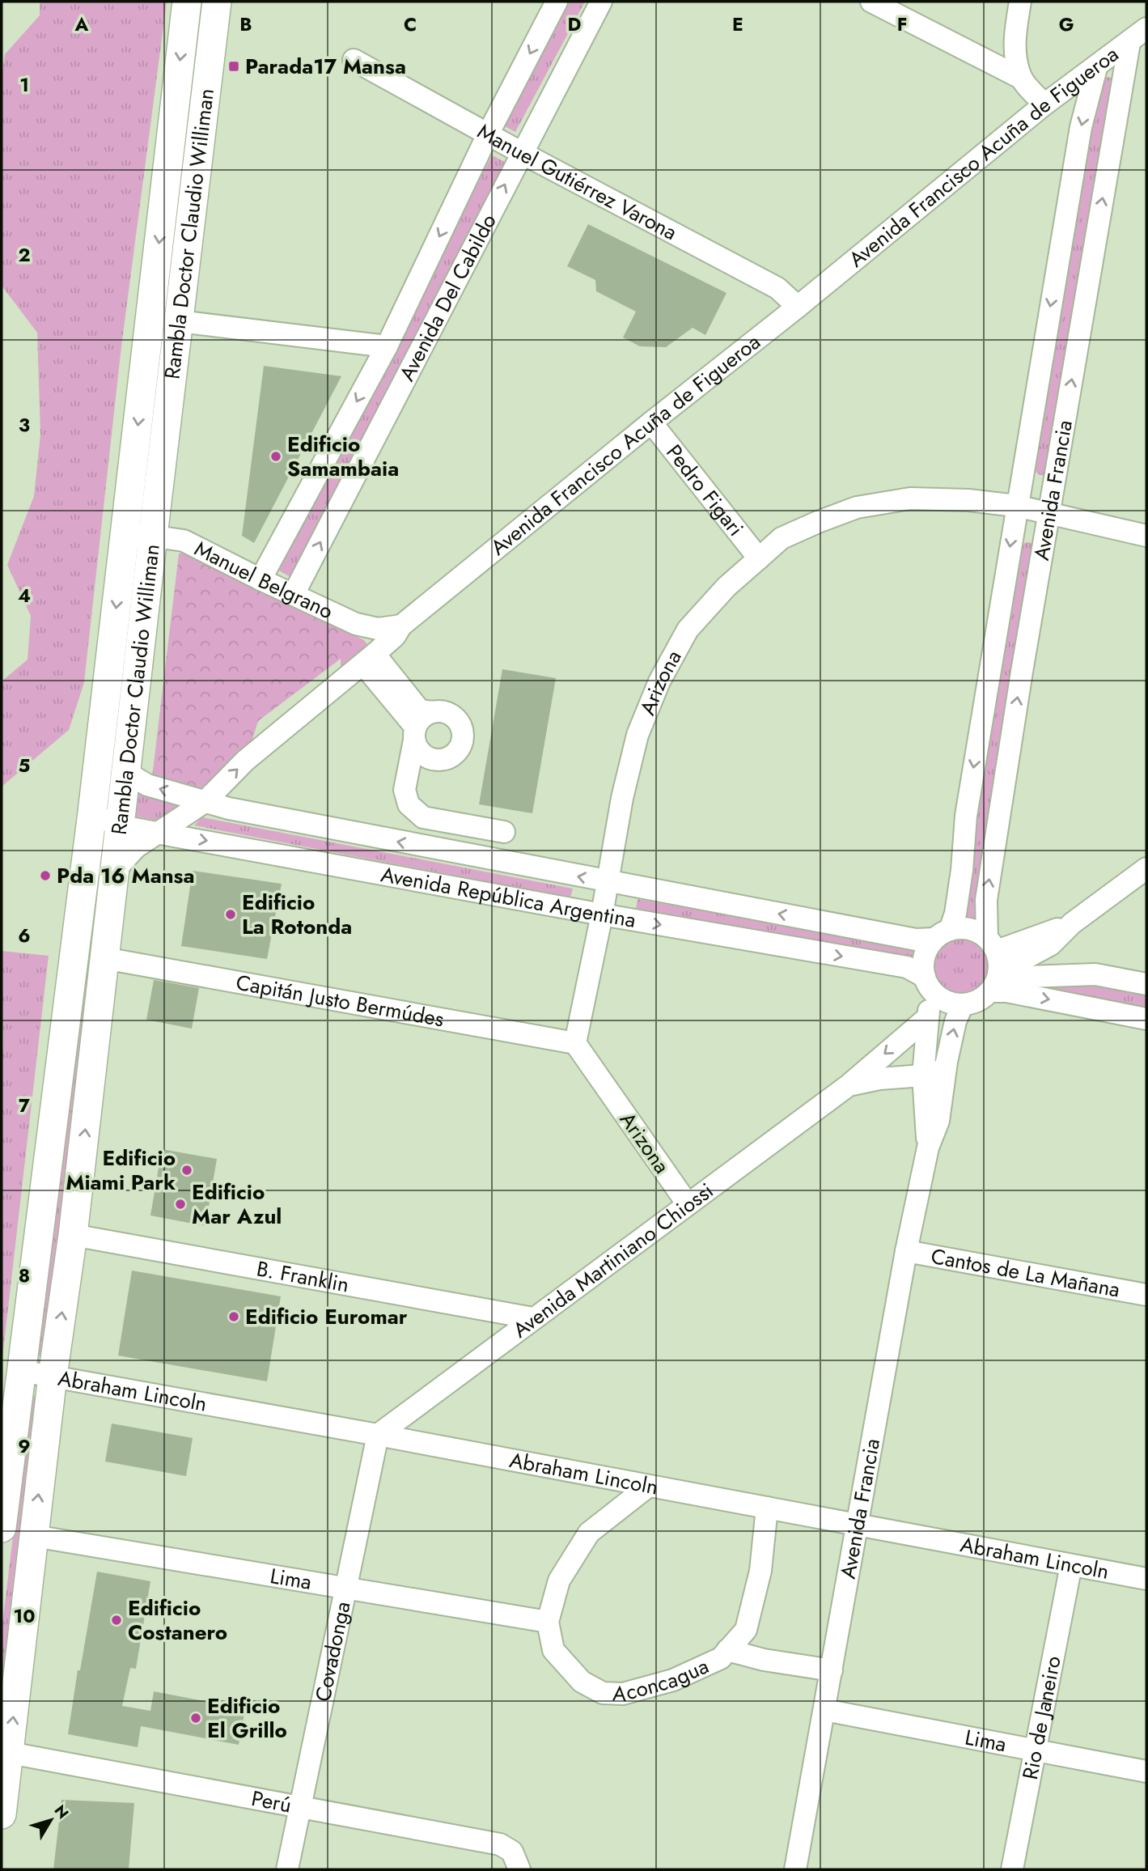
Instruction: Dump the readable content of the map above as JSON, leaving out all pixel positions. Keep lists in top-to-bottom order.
{
  "streets": {
    "main road": ["Rambla Doctor Claudio Williman"],
    "street": [
      "Avenida Francisco Acuña de Figueroa",
      "Manuel Gutiérrez Varona",
      "Avenida Del Cabildo",
      "Pedro Figari",
      "Avenida Francia",
      "Manuel Belgrano",
      "Arizona",
      "Avenida República Argentina",
      "Capitán Justo Bermúdes",
      "Avenida Martiniano Chiossi",
      "Cantos de La Mañana",
      "B. Franklin",
      "Abraham Lincoln",
      "Lima",
      "Covadonga",
      "Aconcagua",
      "Rio de Janeiro",
      "Perú"
    ]
  },
  "crossings": [
    ["Avenida Francisco Acuña de Figueroa", "Manuel Gutiérrez Varona"],
    ["Avenida Francisco Acuña de Figueroa", "Rambla Doctor Claudio Williman"],
    ["Avenida Francisco Acuña de Figueroa", "Pedro Figari"],
    ["Avenida Francisco Acuña de Figueroa", "Avenida Francia"],
    ["Avenida Francisco Acuña de Figueroa", "Manuel Belgrano"],
    ["Avenida Francisco Acuña de Figueroa", "Avenida República Argentina"],
    ["Manuel Gutiérrez Varona", "Avenida Del Cabildo"],
    ["Rambla Doctor Claudio Williman", "Manuel Belgrano"],
    ["Rambla Doctor Claudio Williman", "Avenida República Argentina"],
    ["Rambla Doctor Claudio Williman", "Capitán Justo Bermúdes"],
    ["Rambla Doctor Claudio Williman", "B. Franklin"],
    ["Rambla Doctor Claudio Williman", "Abraham Lincoln"],
    ["Rambla Doctor Claudio Williman", "Lima"],
    ["Rambla Doctor Claudio Williman", "Perú"],
    ["Avenida Del Cabildo", "Manuel Belgrano"],
    ["Pedro Figari", "Arizona"],
    ["Avenida Francia", "Arizona"],
    ["Avenida Francia", "Avenida República Argentina"],
    ["Avenida Francia", "Avenida Martiniano Chiossi"],
    ["Avenida Francia", "Cantos de La Mañana"],
    ["Avenida Francia", "Abraham Lincoln"],
    ["Avenida Francia", "Lima"],
    ["Arizona", "Avenida República Argentina"],
    ["Arizona", "Capitán Justo Bermúdes"],
    ["Arizona", "Avenida Martiniano Chiossi"],
    ["Avenida Martiniano Chiossi", "B. Franklin"],
    ["Avenida Martiniano Chiossi", "Abraham Lincoln"],
    ["Avenida Martiniano Chiossi", "Covadonga"],
    ["Abraham Lincoln", "Covadonga"],
    ["Abraham Lincoln", "Aconcagua"],
    ["Abraham Lincoln", "Rio de Janeiro"],
    ["Lima", "Covadonga"],
    ["Lima", "Aconcagua"],
    ["Lima", "Rio de Janeiro"],
    ["Covadonga", "Perú"]
  ],
  "places": {
    "transit": ["Parada17 Mansa"],
    "other": [
      "Edificio Samambaia",
      "Pda 16 Mansa",
      "Edificio La Rotonda",
      "Edificio Miami Park",
      "Edificio Mar Azul",
      "Edificio Euromar",
      "Edificio Costanero",
      "Edificio El Grillo"
    ]
  },
  "north": "top right",
  "grid": {
    "columns": [
      "A",
      "B",
      "C",
      "D",
      "E",
      "F",
      "G"
    ],
    "rows": [
      "1",
      "2",
      "3",
      "4",
      "5",
      "6",
      "7",
      "8",
      "9",
      "10"
    ]
  }
}
